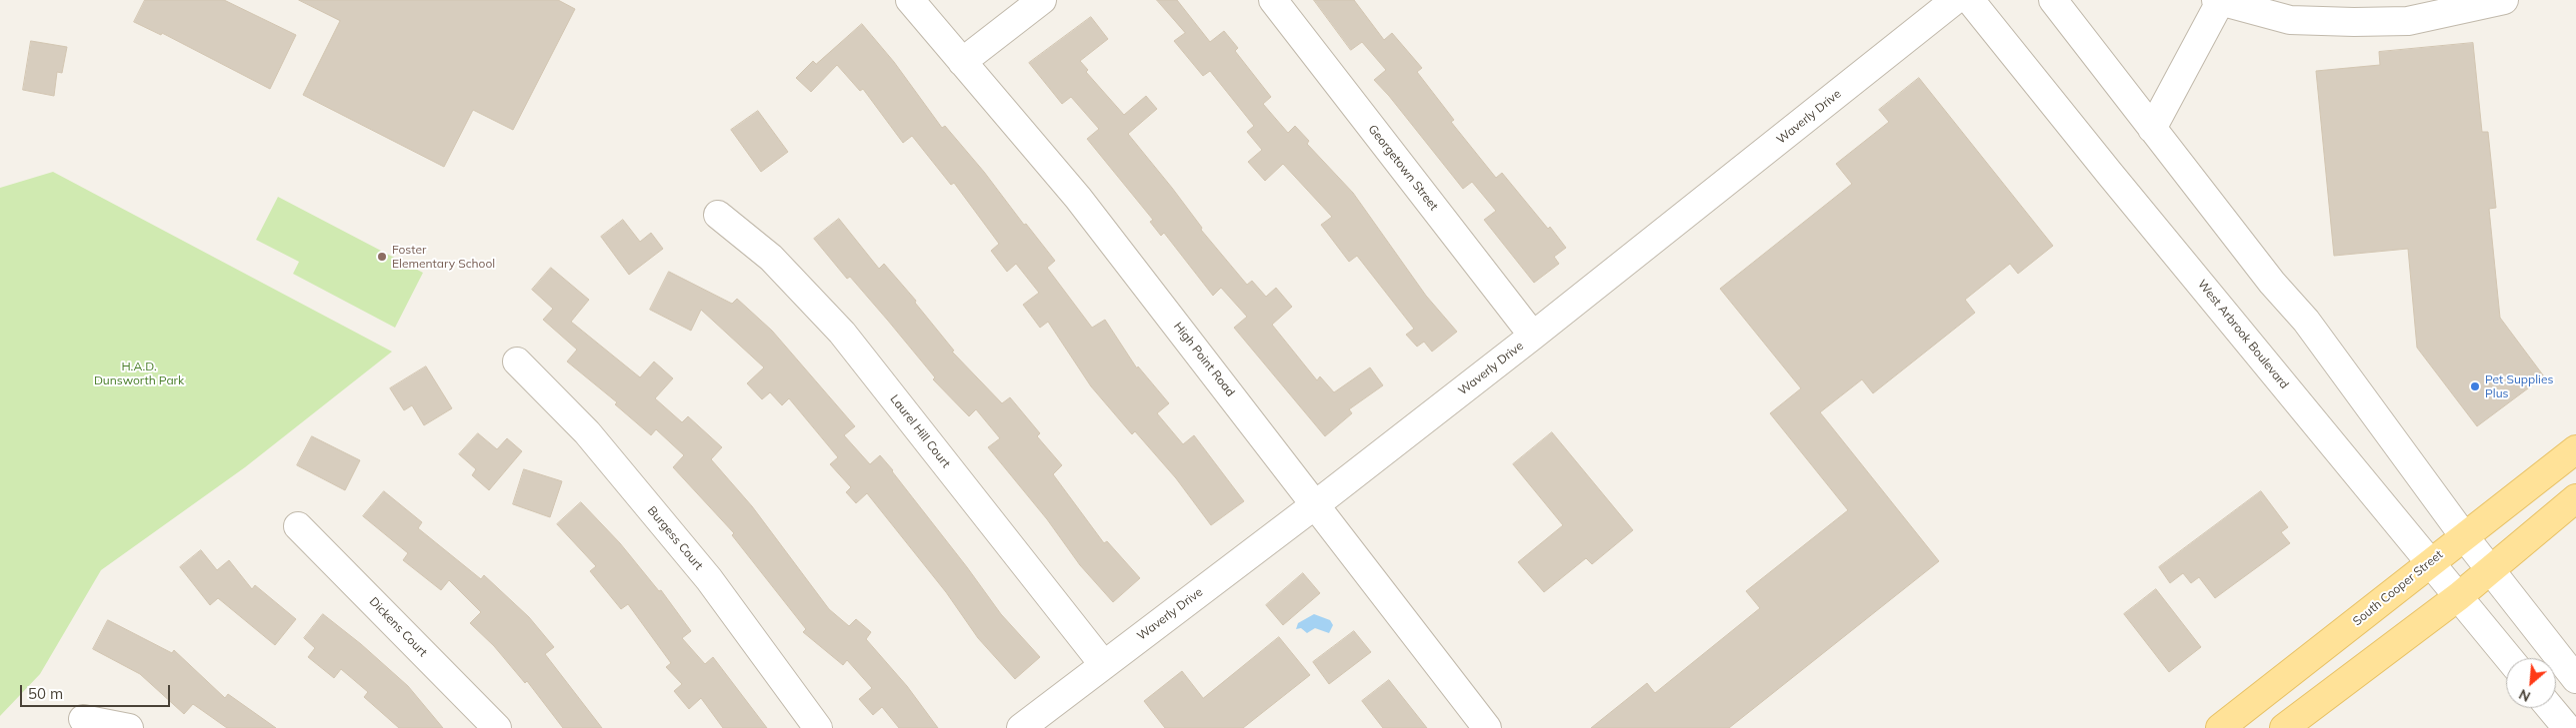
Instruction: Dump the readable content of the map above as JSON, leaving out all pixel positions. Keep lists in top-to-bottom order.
{
  "streets": {
    "main road": ["South Cooper Street"],
    "street": [
      "Waverly Drive",
      "Georgetown Street",
      "West Arbrook Boulevard",
      "High Point Road",
      "Laurel Hill Court",
      "Burgess Court",
      "Dickens Court"
    ]
  },
  "crossings": [
    ["Waverly Drive", "Georgetown Street"],
    ["Waverly Drive", "High Point Road"],
    ["Waverly Drive", "Laurel Hill Court"],
    ["West Arbrook Boulevard", "South Cooper Street"]
  ],
  "parks": ["H.A.D. Dunsworth Park"],
  "places": ["Foster Elementary School", "Pet Supplies Plus"],
  "scale_bar": "50 m",
  "north": "bottom left"
}
